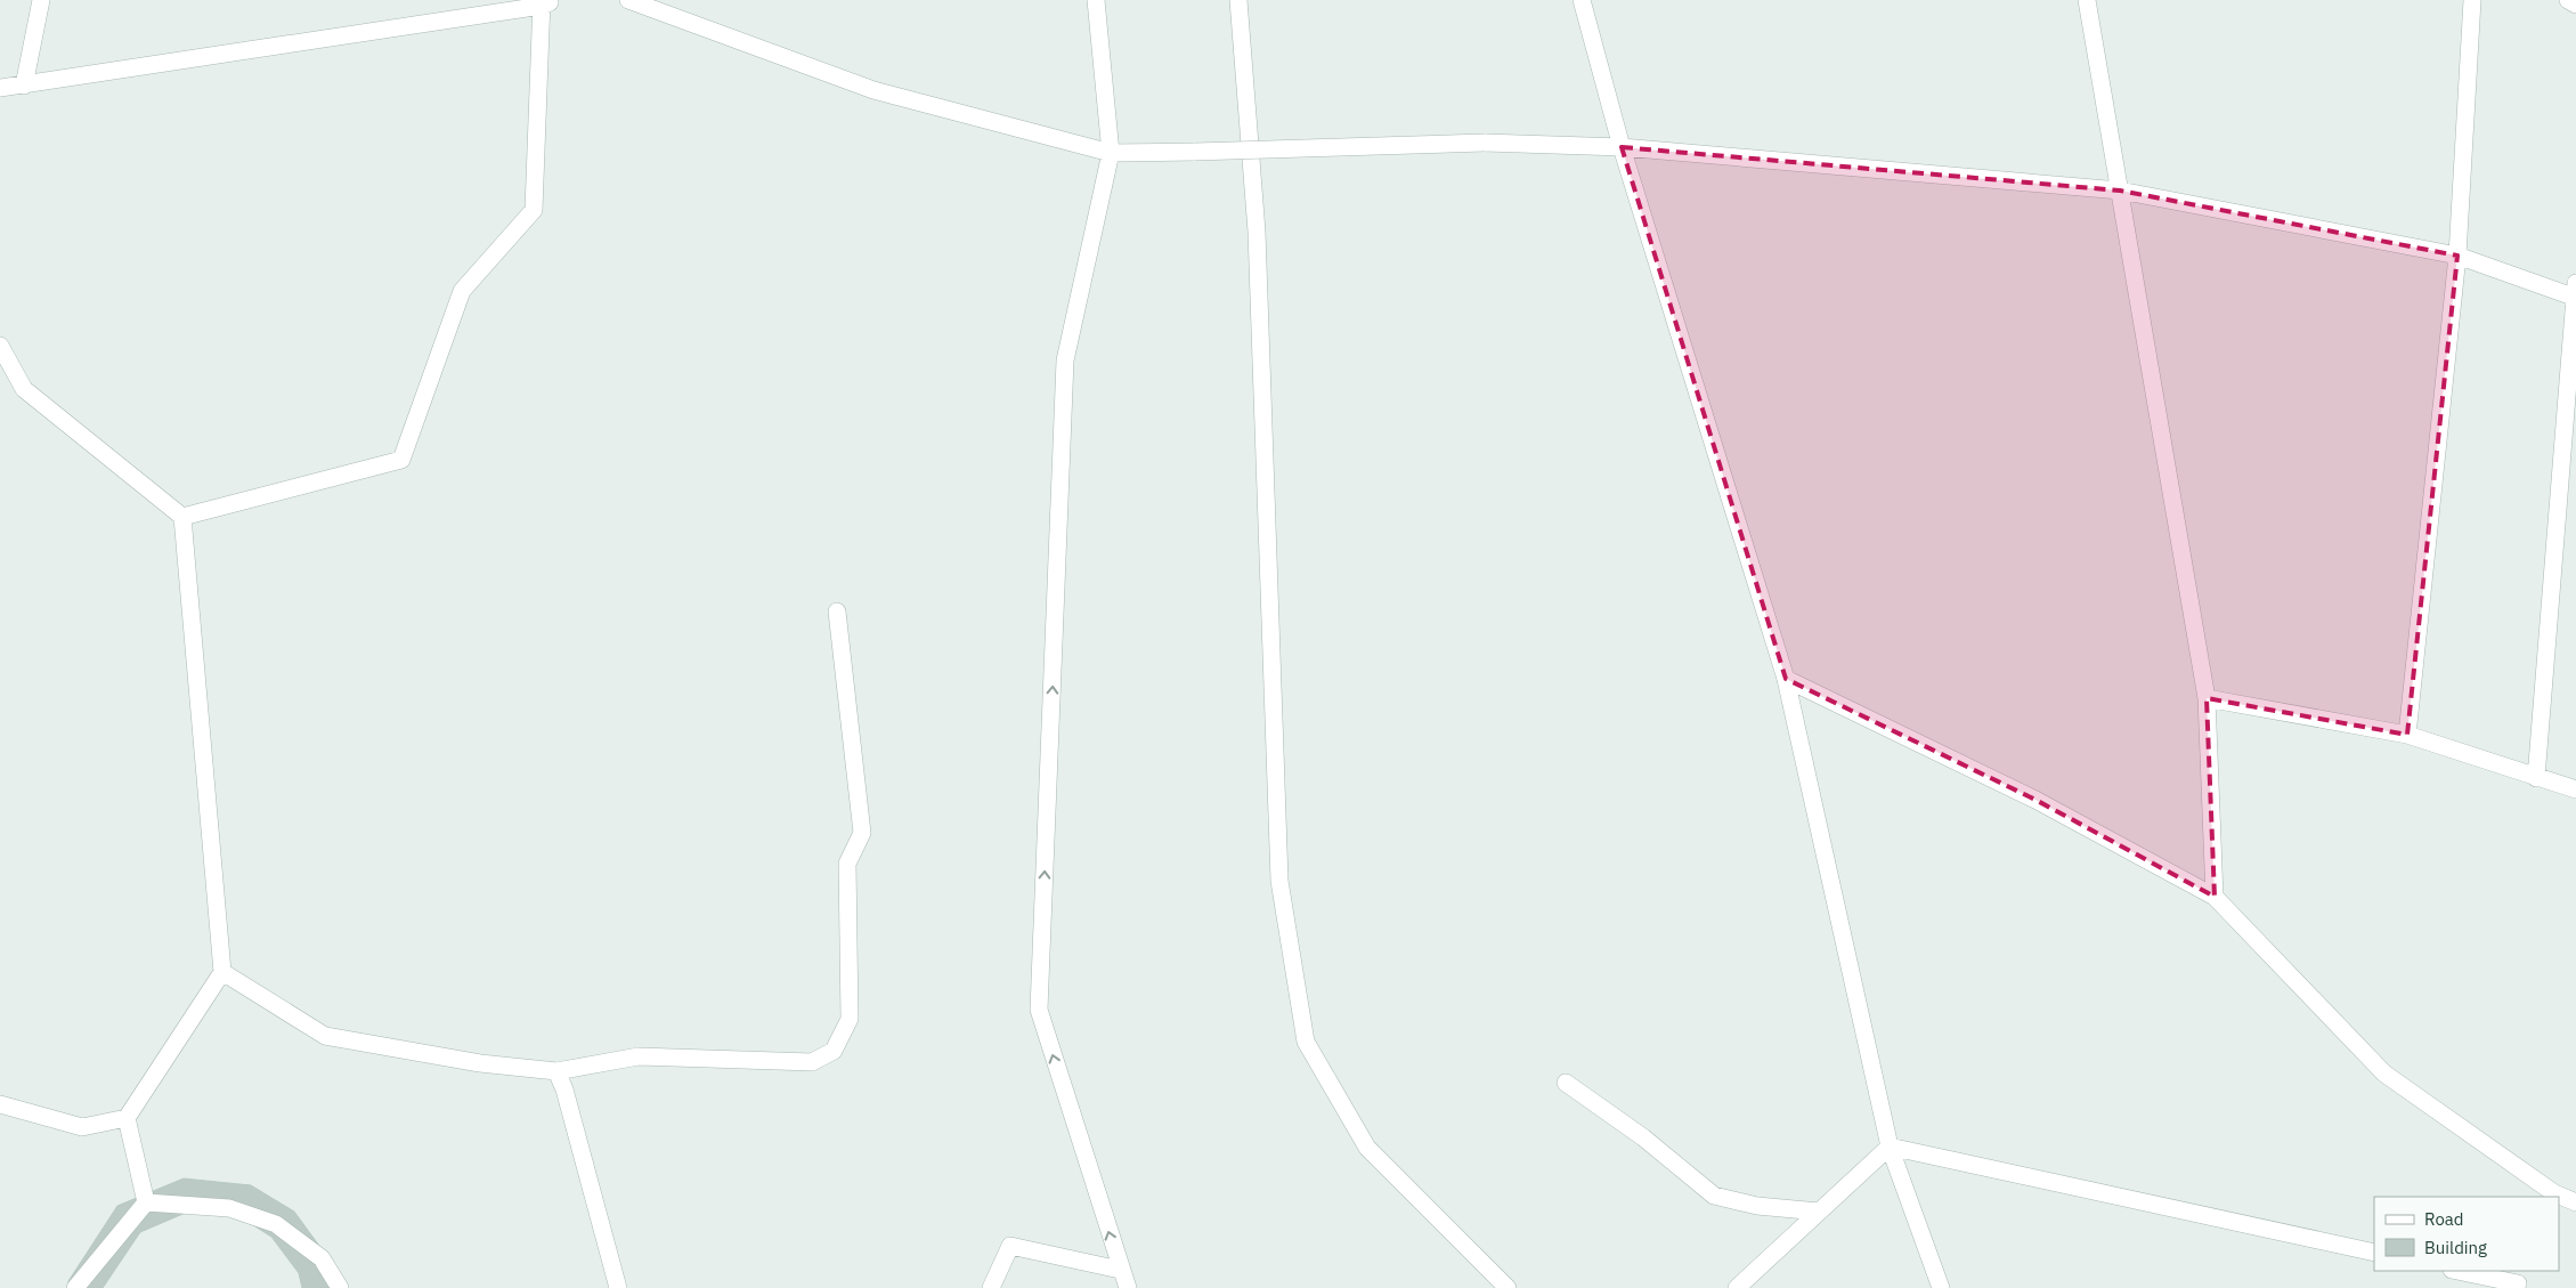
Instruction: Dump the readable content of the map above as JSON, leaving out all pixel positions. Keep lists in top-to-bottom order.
{
  "legend": ["Road", "Building"]
}
